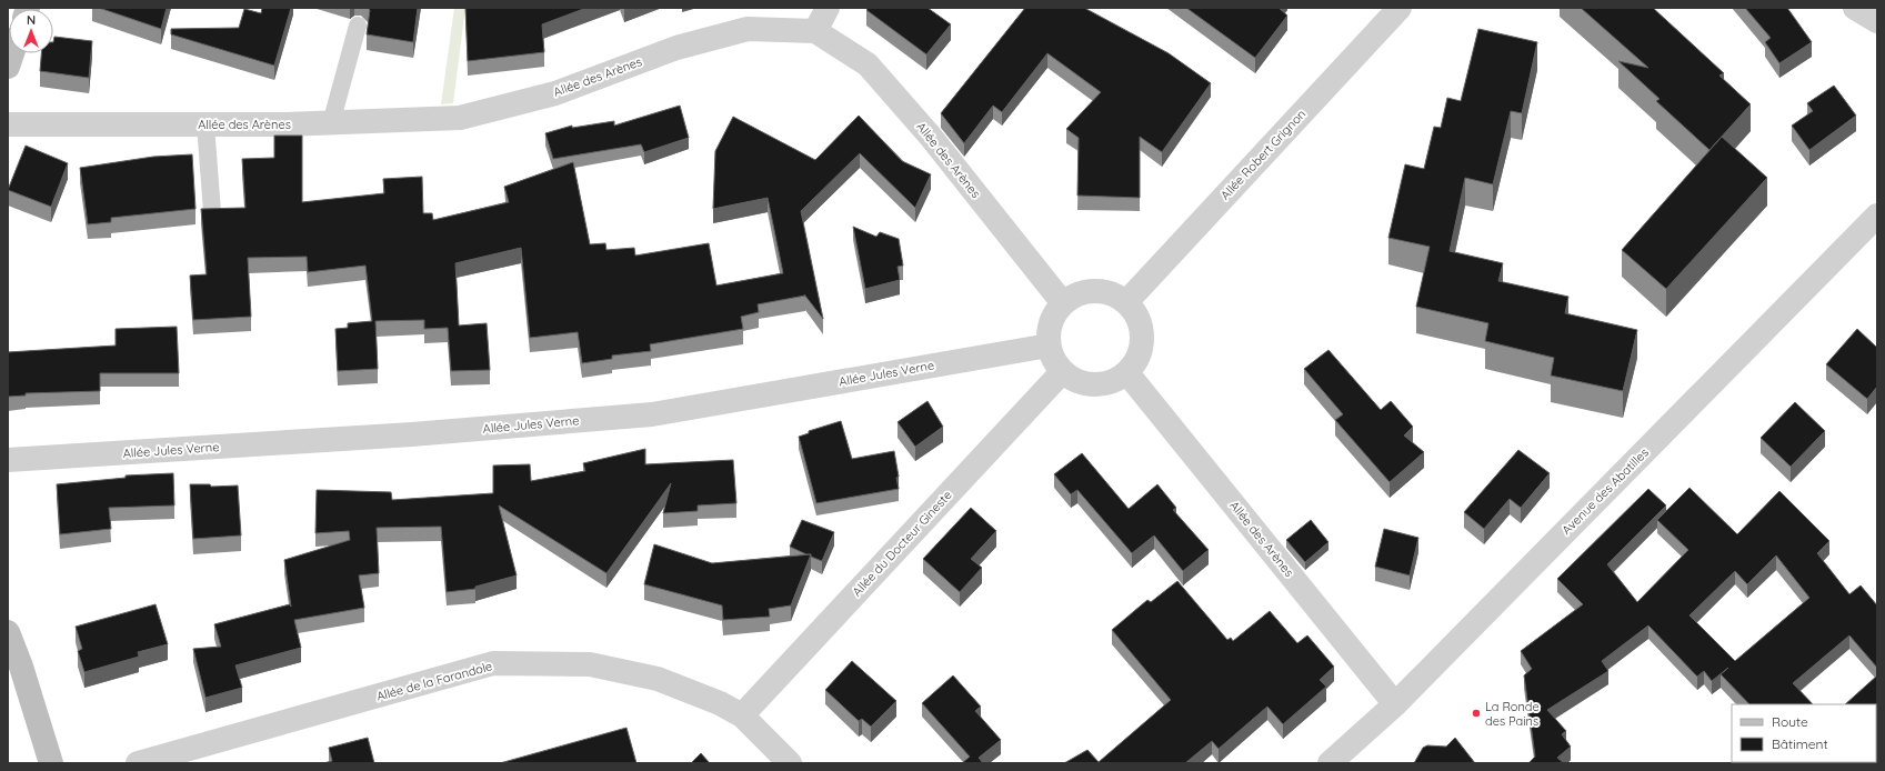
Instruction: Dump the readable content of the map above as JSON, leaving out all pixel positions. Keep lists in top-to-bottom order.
{
  "streets": {
    "street": [
      "Allée des Arènes",
      "Allée Robert Grignon",
      "Allée Jules Verne",
      "Avenue des Abatilles",
      "Allée du Docteur Gineste",
      "Allée de la Farandole"
    ]
  },
  "crossings": [
    ["Allée des Arènes", "Allée Robert Grignon"],
    ["Allée des Arènes", "Allée Jules Verne"],
    ["Allée des Arènes", "Avenue des Abatilles"],
    ["Allée des Arènes", "Allée du Docteur Gineste"],
    ["Allée Robert Grignon", "Allée Jules Verne"],
    ["Allée Robert Grignon", "Allée du Docteur Gineste"],
    ["Allée Jules Verne", "Allée du Docteur Gineste"],
    ["Allée du Docteur Gineste", "Allée de la Farandole"]
  ],
  "places": ["La Ronde des Pains"],
  "legend": ["Route", "Bâtiment"],
  "north": "top"
}
